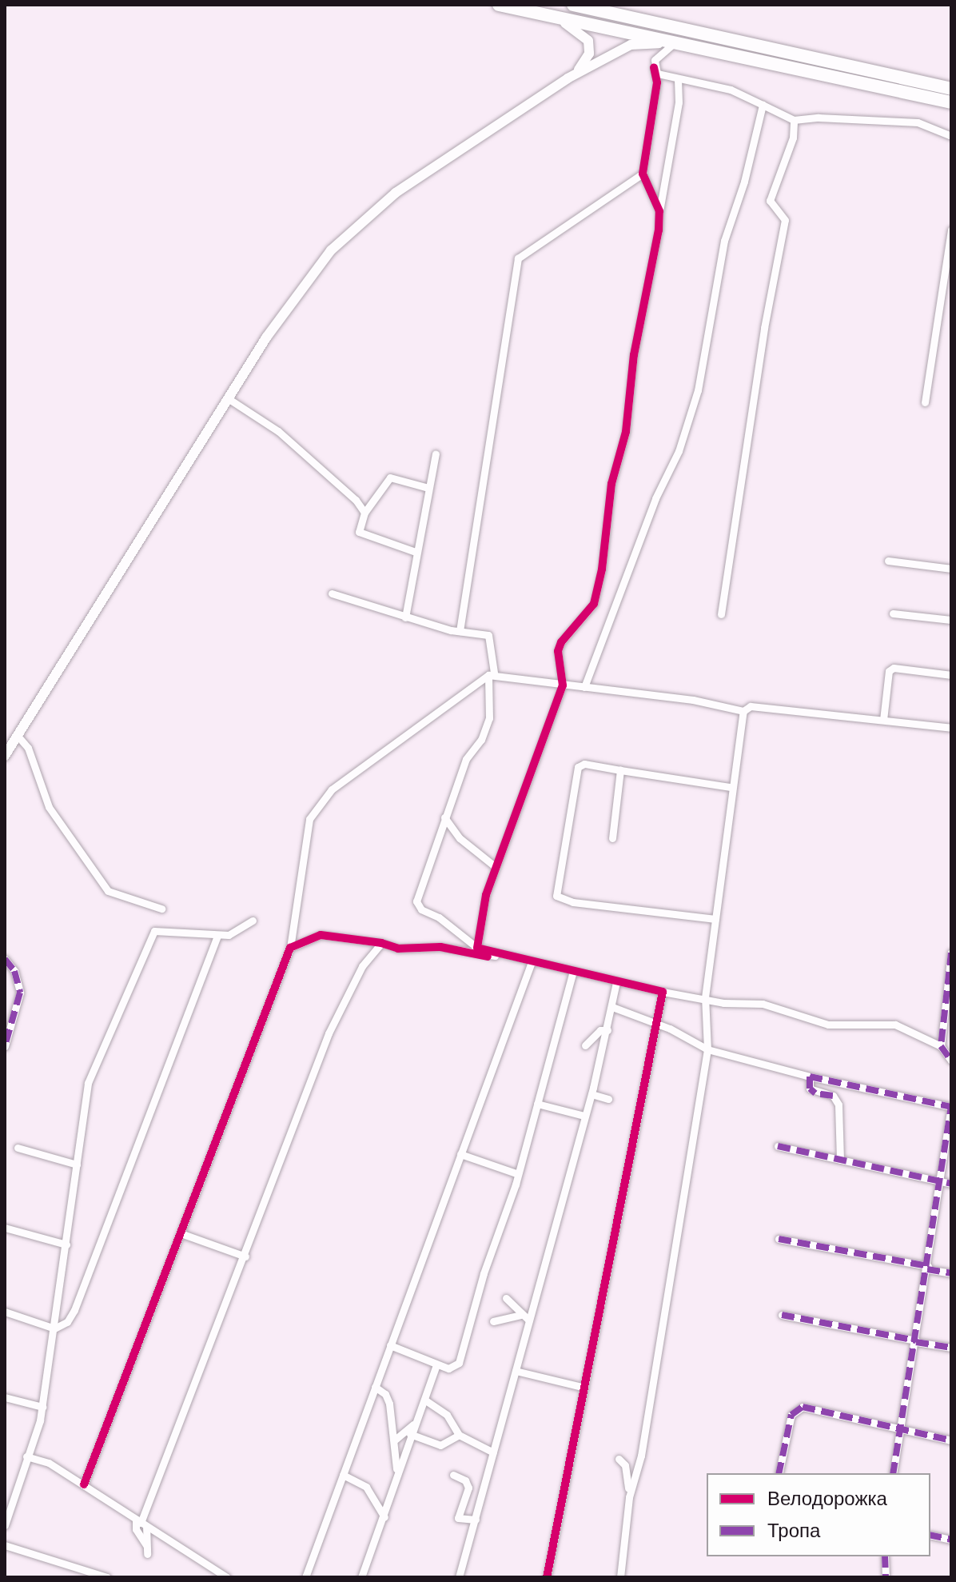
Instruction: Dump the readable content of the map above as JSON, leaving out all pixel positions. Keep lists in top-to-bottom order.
{
  "legend": ["Велодорожка", "Тропа"]
}
